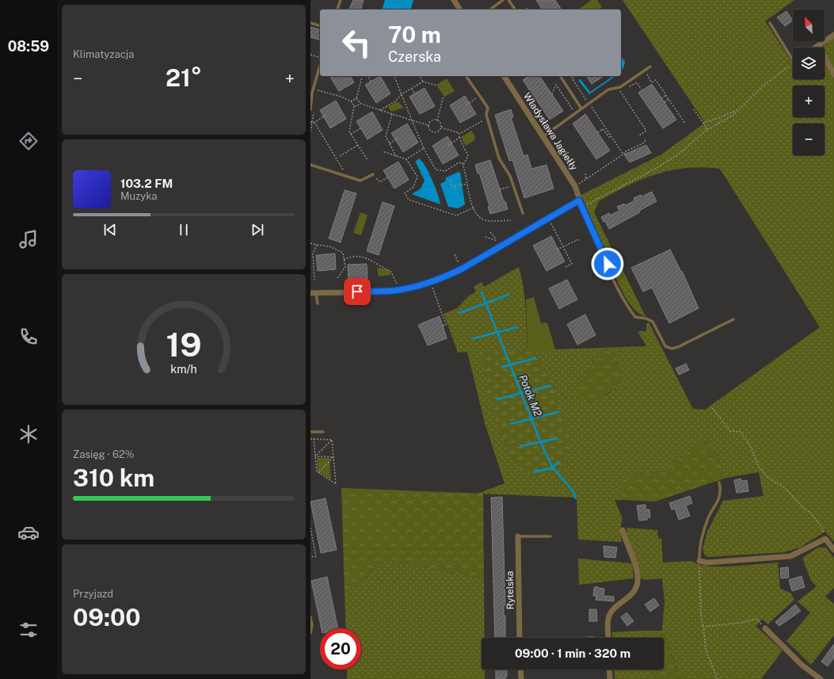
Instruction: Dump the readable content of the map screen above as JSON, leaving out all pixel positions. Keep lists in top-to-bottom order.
{
  "streets": {
    "street": ["Władysława Jagiełły", "Rytelska"]
  },
  "water": ["Potok M2"],
  "north": "top left",
  "page": {
    "tabs": "08:59",
    "tile": [
      "Klimatyzacja",
      ["Zasięg · 62%", "310 km"],
      ["Przyjazd", "09:00"]
    ],
    "map_buttons": ["+", "−"],
    "turn": ["70 m", "Czerska"],
    "heat": ["−", "21°", "+"],
    "song": ["103.2 FM", "Muzyka"],
    "limit": "20",
    "trip": "09:00 · 1 min · 320 m",
    "gauge": ["19", "km/h"]
  }
}
